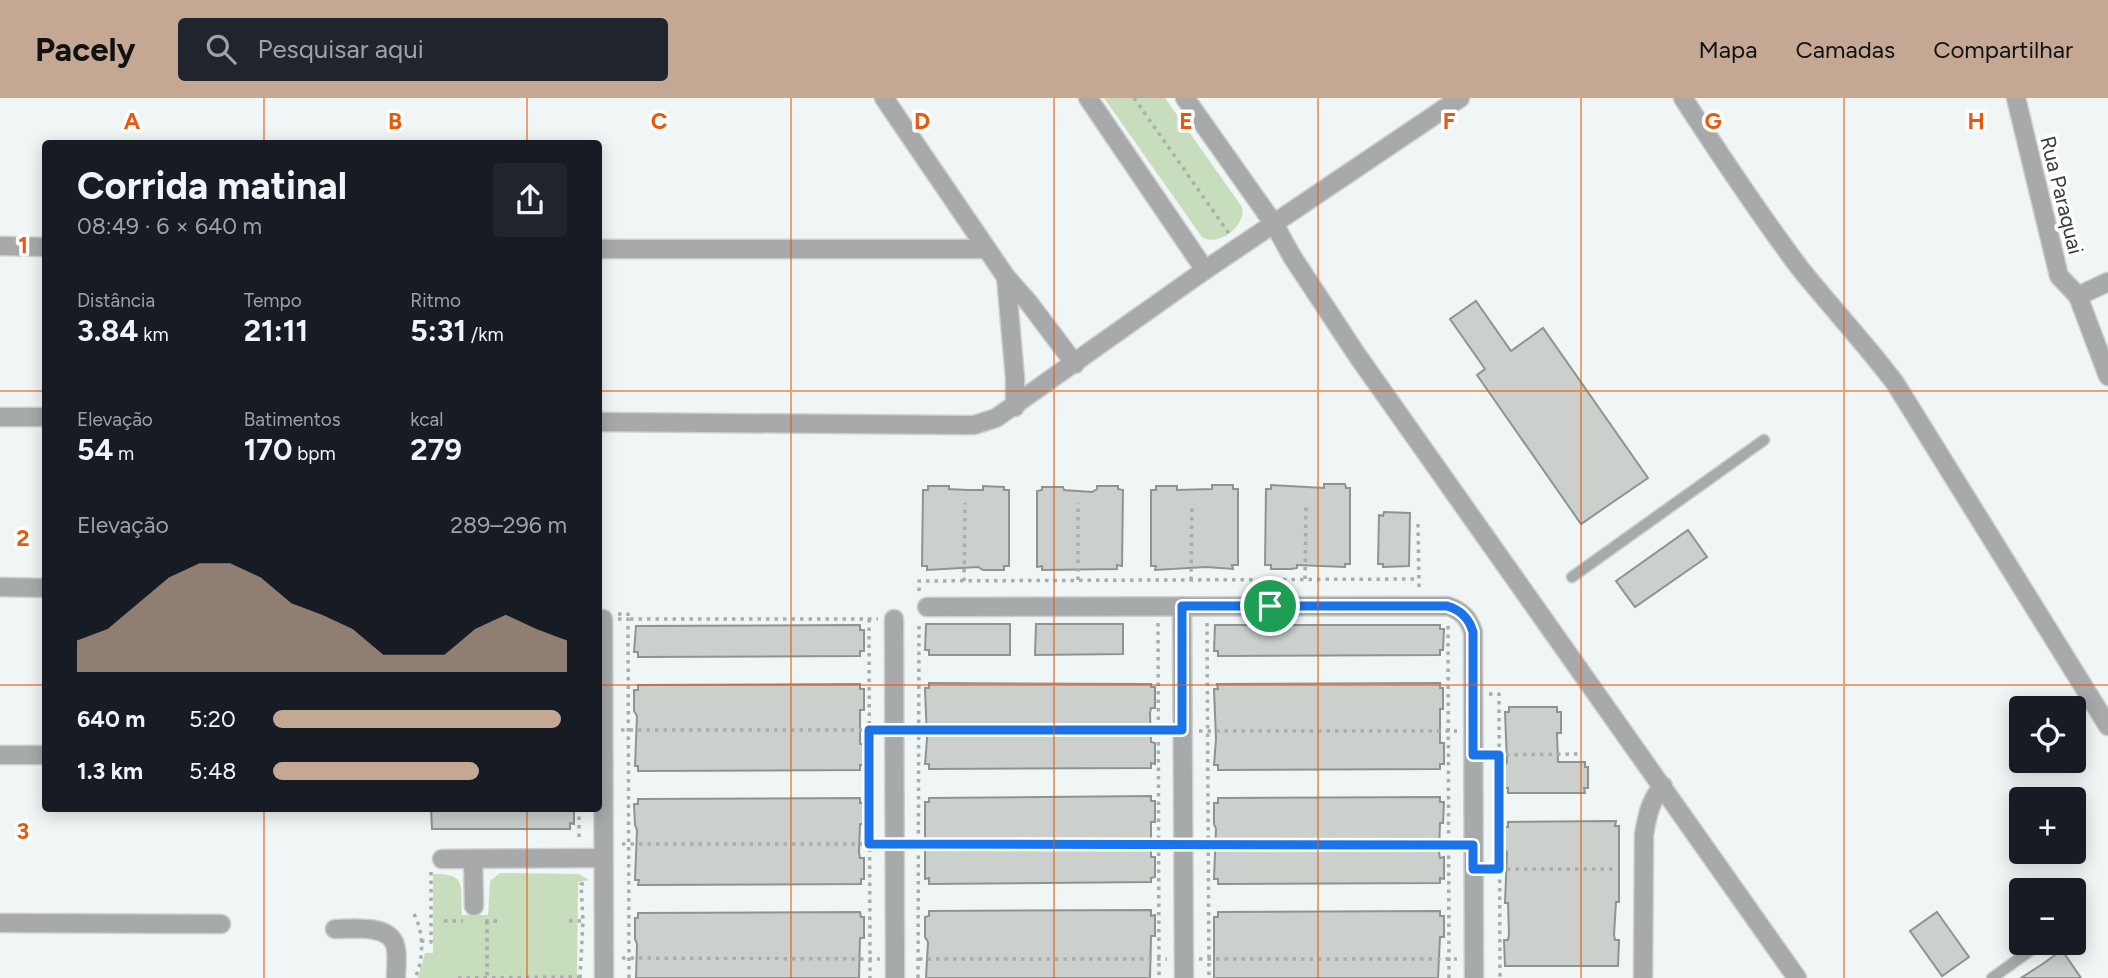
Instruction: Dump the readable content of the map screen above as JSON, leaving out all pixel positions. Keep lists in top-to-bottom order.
{
  "streets": {
    "street": ["Rua Paraquai"]
  },
  "page": {
    "header": "Pacely",
    "search": "Pesquisar aqui",
    "nav": ["Mapa", "Camadas", "Compartilhar"],
    "heading": ["Corrida matinal", "08:49 · 6 × 640 m"],
    "stats": [
      ["Distância", "3.84 km"],
      ["Tempo", "21:11"],
      ["Ritmo", "5:31 /km"],
      ["Elevação", "54 m"],
      ["Batimentos", "170 bpm"],
      ["kcal", "279"]
    ],
    "chart": ["Elevação", "289–296 m"],
    "list": [
      {
        "name": "640 m",
        "note": "5:20"
      },
      {
        "name": "1.3 km",
        "note": "5:48"
      }
    ],
    "map_buttons": ["+", "−"]
  },
  "grid": {
    "columns": [
      "A",
      "B",
      "C",
      "D",
      "E",
      "F",
      "G",
      "H"
    ],
    "rows": ["1", "2", "3"]
  }
}
